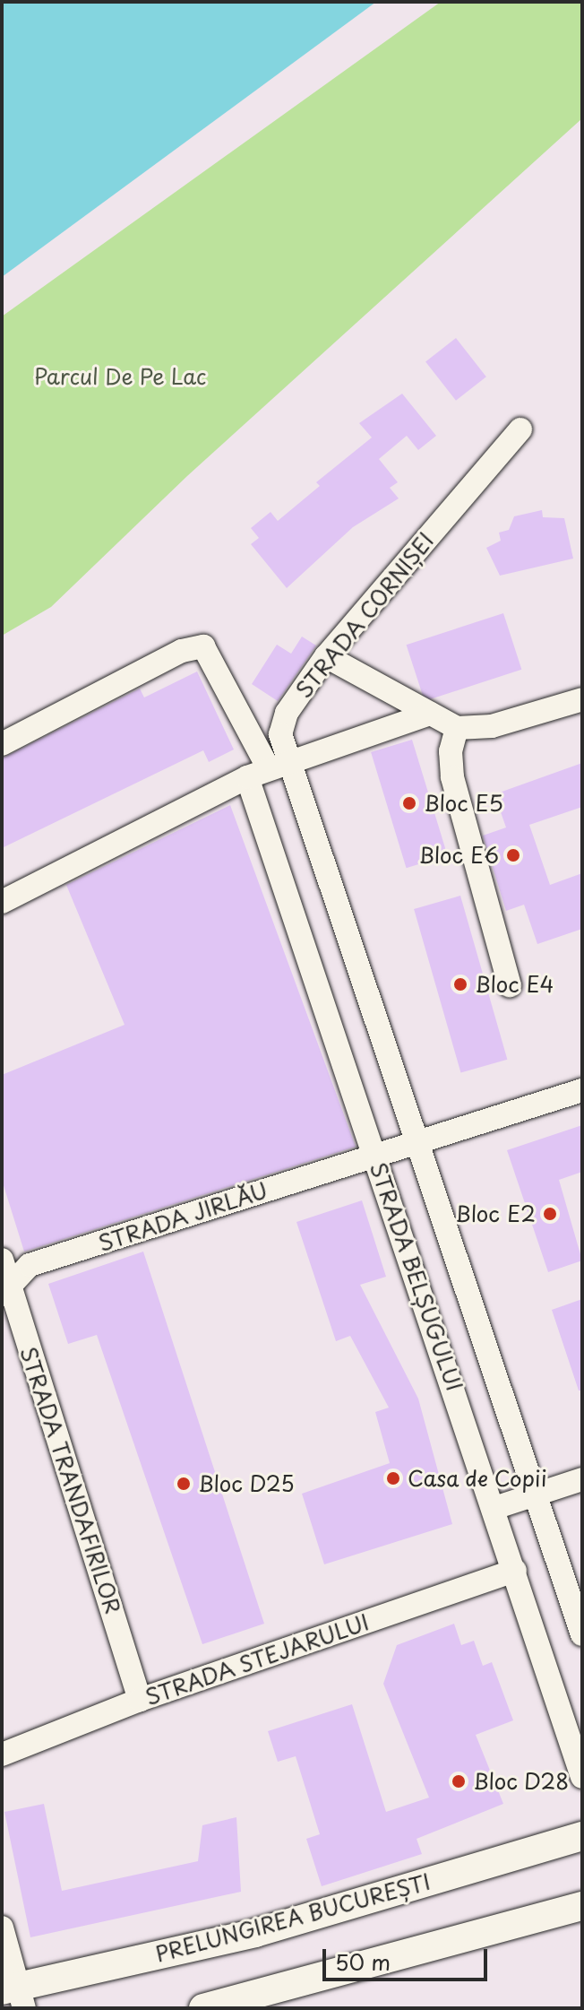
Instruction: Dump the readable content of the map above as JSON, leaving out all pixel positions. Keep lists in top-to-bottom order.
{
  "streets": {
    "main road": ["PRELUNGIREA BUCUREȘTI"],
    "street": [
      "STRADA CORNIȘEI",
      "STRADA JIRLĂU",
      "STRADA BELȘUGULUI",
      "STRADA TRANDAFIRILOR",
      "STRADA STEJARULUI"
    ]
  },
  "crossings": [
    ["STRADA CORNIȘEI", "STRADA BELȘUGULUI"],
    ["STRADA JIRLĂU", "STRADA BELȘUGULUI"],
    ["STRADA JIRLĂU", "STRADA TRANDAFIRILOR"],
    ["STRADA BELȘUGULUI", "STRADA STEJARULUI"],
    ["STRADA TRANDAFIRILOR", "STRADA STEJARULUI"]
  ],
  "parks": ["Parcul De Pe Lac"],
  "places": [
    "Bloc E5",
    "Bloc E6",
    "Bloc E4",
    "Bloc E2",
    "Casa de Copii",
    "Bloc D25",
    "Bloc D28"
  ],
  "scale_bar": "50 m"
}
